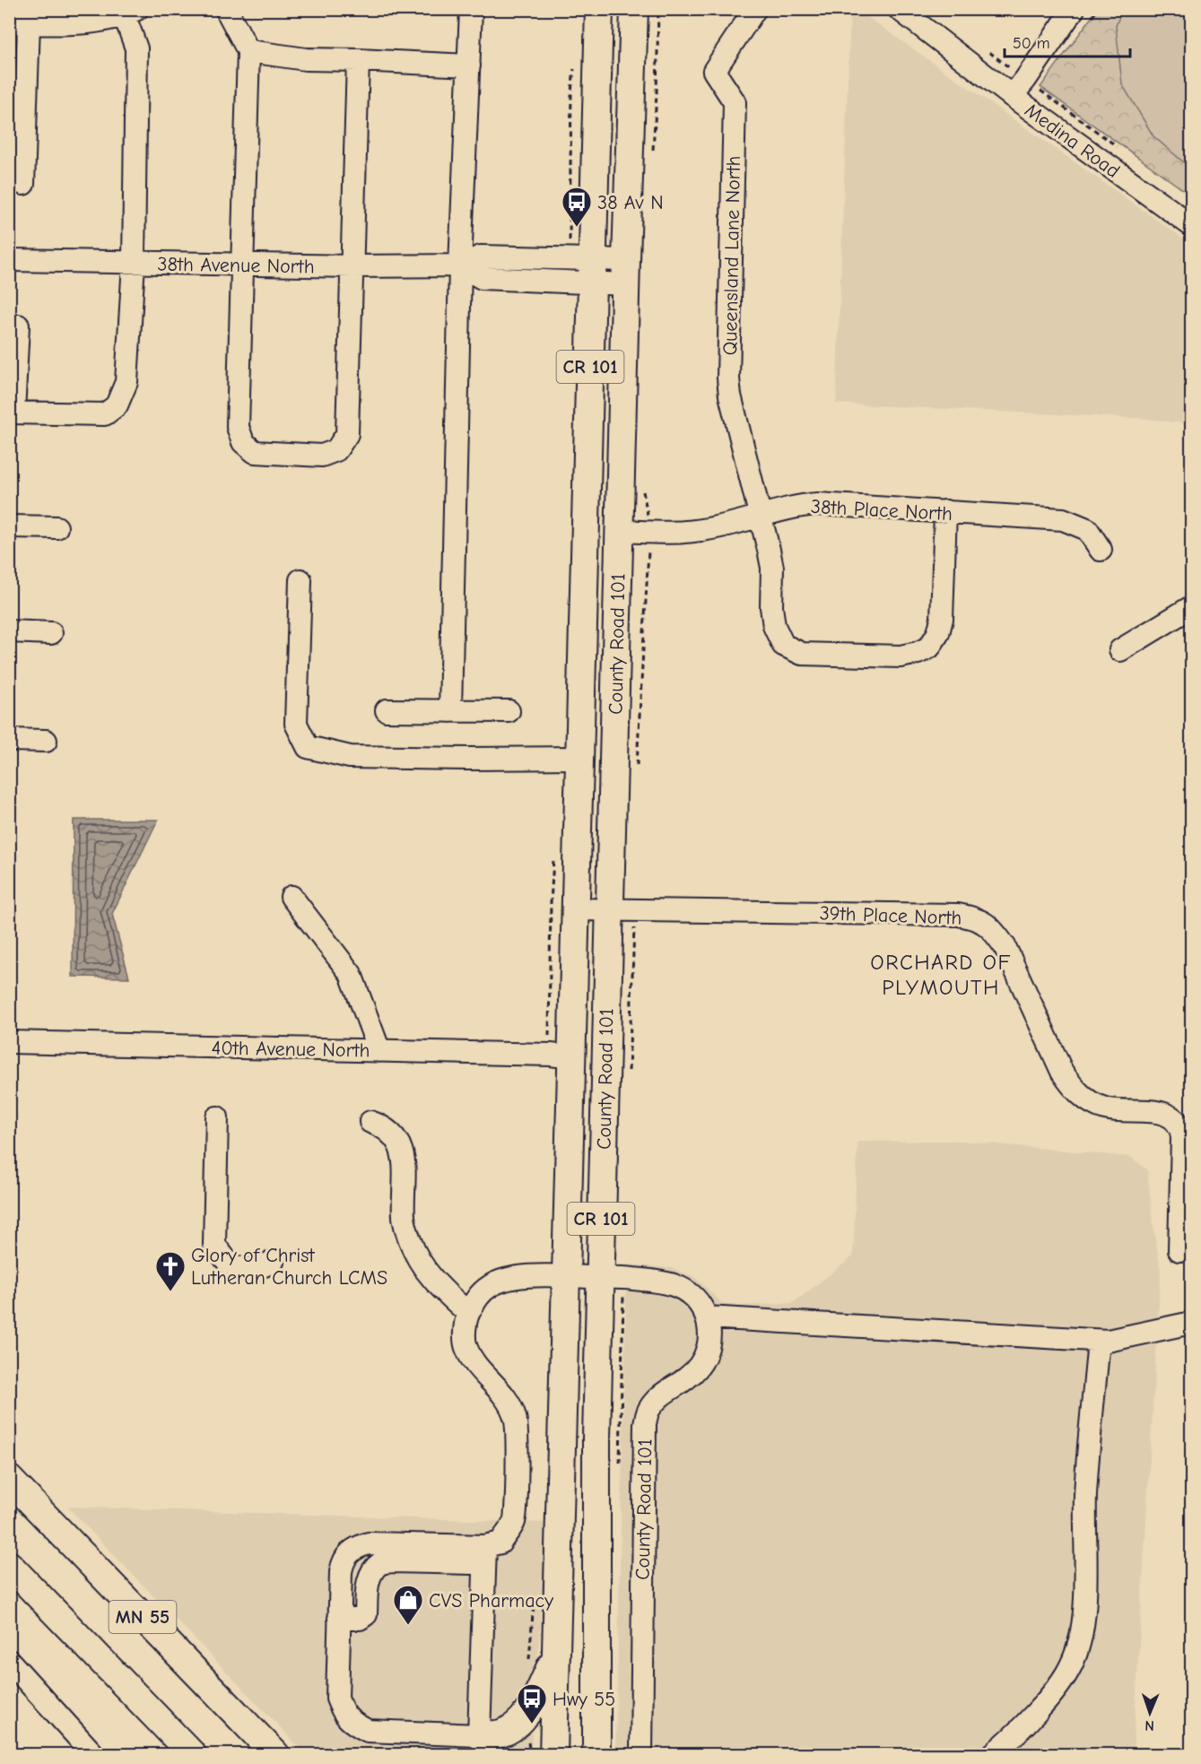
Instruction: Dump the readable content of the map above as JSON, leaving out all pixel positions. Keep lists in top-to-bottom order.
{
  "streets": {
    "main road": ["CR 101", "County Road 101", "MN 55"],
    "street": [
      "Medina Road",
      "Queensland Lane North",
      "38th Avenue North",
      "38th Place North",
      "39th Place North",
      "40th Avenue North"
    ]
  },
  "crossings": [
    ["Queensland Lane North", "38th Place North"],
    ["38th Avenue North", "County Road 101"],
    ["38th Place North", "County Road 101"],
    ["County Road 101", "39th Place North"],
    ["County Road 101", "40th Avenue North"]
  ],
  "districts": ["ORCHARD OF PLYMOUTH"],
  "places": {
    "bus stop": ["38 Av N", "Hwy 55"],
    "church": ["Glory of Christ Lutheran Church LCMS"],
    "shop": ["CVS Pharmacy"]
  },
  "scale_bar": "50 m",
  "north": "bottom"
}
